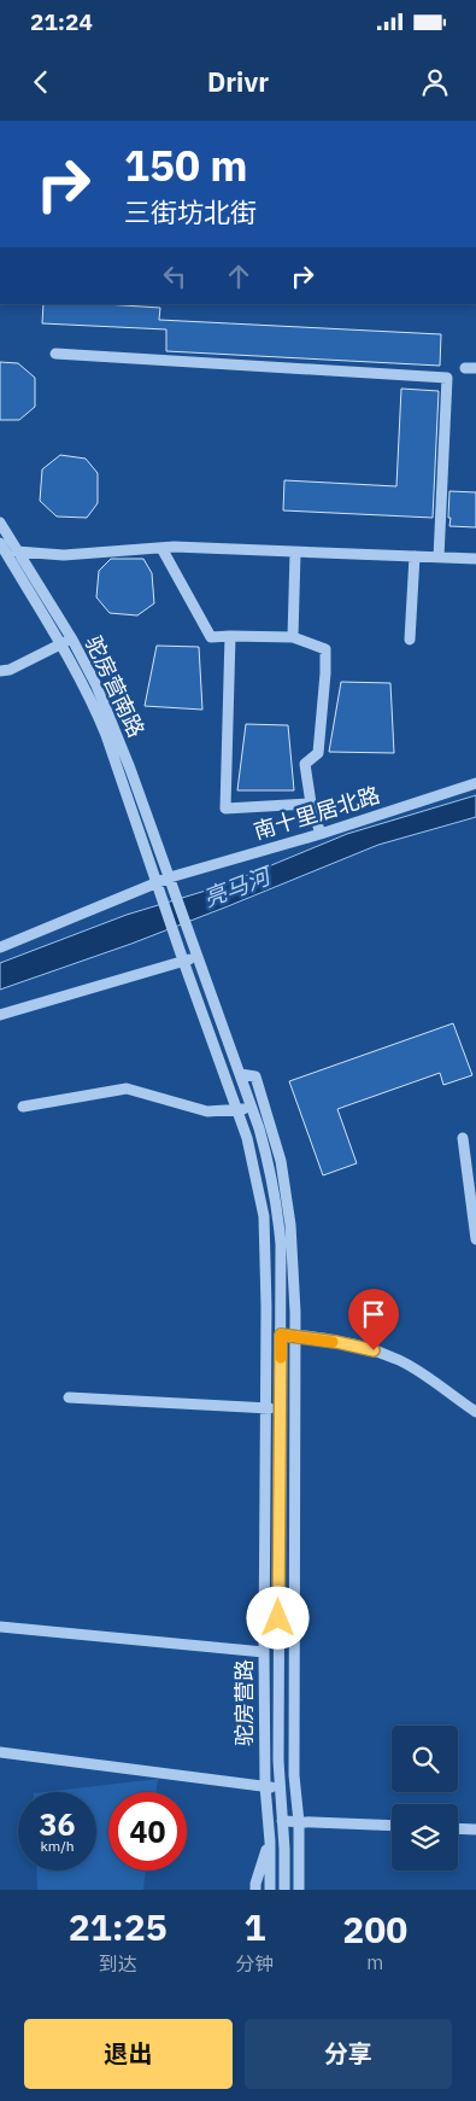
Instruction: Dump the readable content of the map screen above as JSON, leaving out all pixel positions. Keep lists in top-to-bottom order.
{
  "streets": {
    "street": ["驼房营南路", "南十里居北路", "驼房营路"]
  },
  "crossings": [
    ["驼房营南路", "南十里居北路"],
    ["驼房营南路", "驼房营路"]
  ],
  "water": ["亮马河"],
  "page": {
    "status": "21:24",
    "header": "Drivr",
    "turn": ["150 m", "三街坊北街"],
    "speed": "36 km/h",
    "limit": "40",
    "eta": [
      "21:25",
      "到达",
      "1",
      "分钟",
      "200",
      "m"
    ],
    "buttons": ["退出", "分享"]
  }
}
